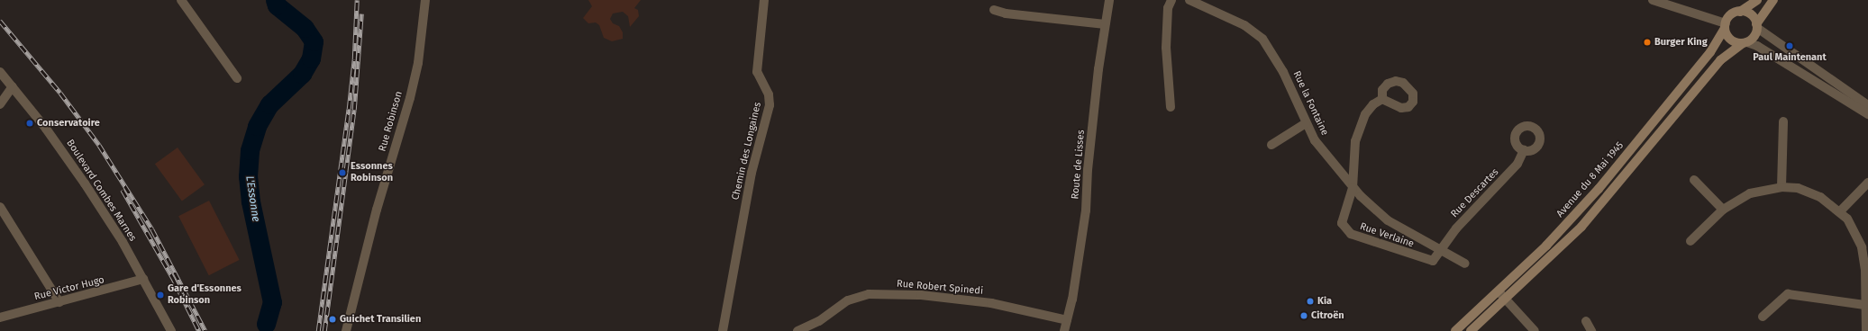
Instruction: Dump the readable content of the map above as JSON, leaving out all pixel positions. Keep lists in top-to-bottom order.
{
  "streets": {
    "main road": ["Avenue du 8 Mai 1945"],
    "street": [
      "Rue la Fontaine",
      "Rue Robinson",
      "Chemin des Longaines",
      "Route de Lisses",
      "Boulevard Combes Marnes",
      "Rue Descartes",
      "Rue Verlaine",
      "Rue Robert Spinedi",
      "Rue Victor Hugo"
    ]
  },
  "crossings": [
    ["Rue la Fontaine", "Rue Descartes"],
    ["Rue la Fontaine", "Rue Verlaine"],
    ["Route de Lisses", "Rue Robert Spinedi"],
    ["Boulevard Combes Marnes", "Rue Victor Hugo"],
    ["Rue Descartes", "Rue Verlaine"]
  ],
  "water": ["L'Essonne"],
  "places": [
    "Burger King",
    "Paul Maintenant",
    "Conservatoire",
    "Essonnes Robinson",
    "Gare d'Essonnes Robinson",
    "Kia",
    "Citroën",
    "Guichet Transilien"
  ]
}
